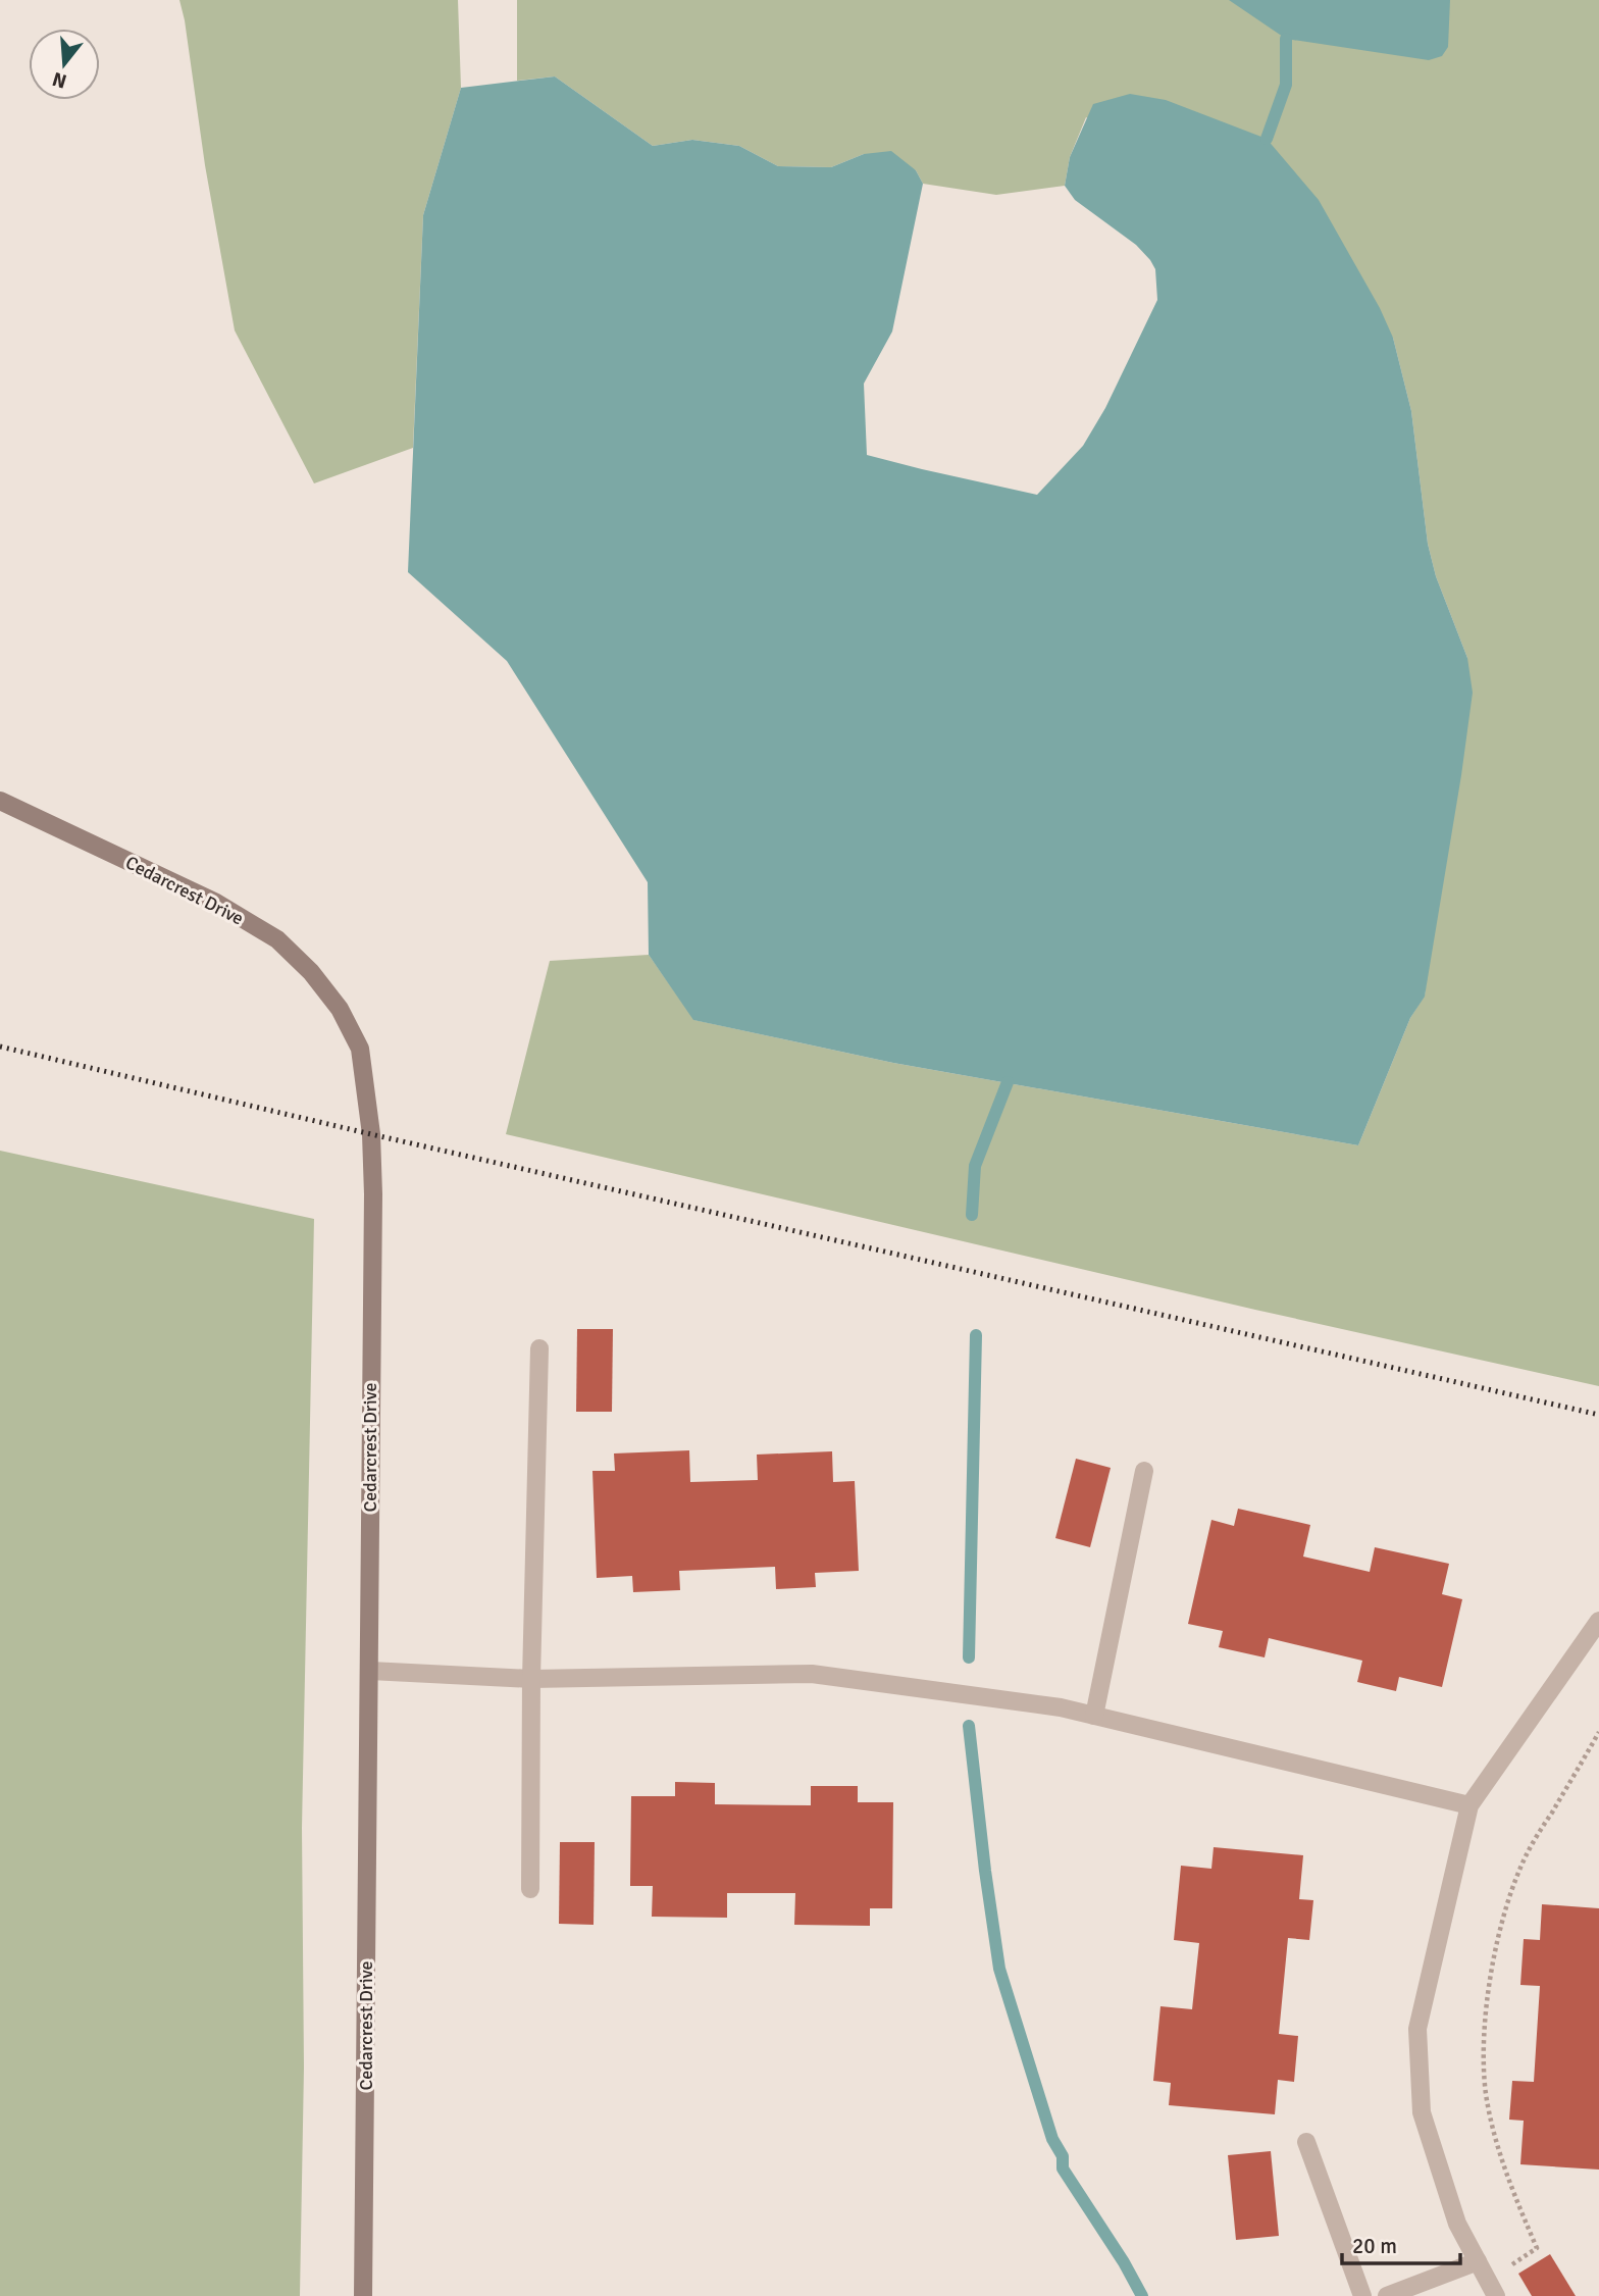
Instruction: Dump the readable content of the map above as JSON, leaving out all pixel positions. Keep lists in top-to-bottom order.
{
  "streets": {
    "street": ["Cedarcrest Drive"]
  },
  "scale_bar": "20 m",
  "north": "bottom"
}
